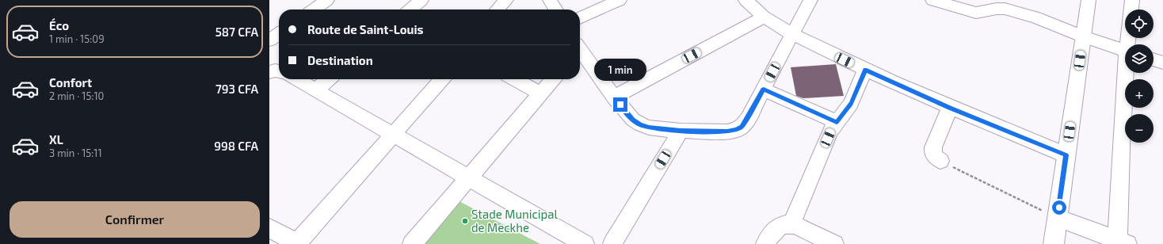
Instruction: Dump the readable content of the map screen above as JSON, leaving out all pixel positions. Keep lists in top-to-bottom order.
{
  "places": ["Stade Municipal de Meckhe"],
  "page": {
    "list": [
      {
        "name": "Éco",
        "note": "1 min · 15:09",
        "value": "587 CFA"
      },
      {
        "name": "Confort",
        "note": "2 min · 15:10",
        "value": "793 CFA"
      },
      {
        "name": "XL",
        "note": "3 min · 15:11",
        "value": "998 CFA"
      }
    ],
    "map_buttons": ["+", "−"],
    "banner": ["Route de Saint-Louis", "Destination"],
    "bubble": "1 min",
    "buttons": "Confirmer"
  }
}
